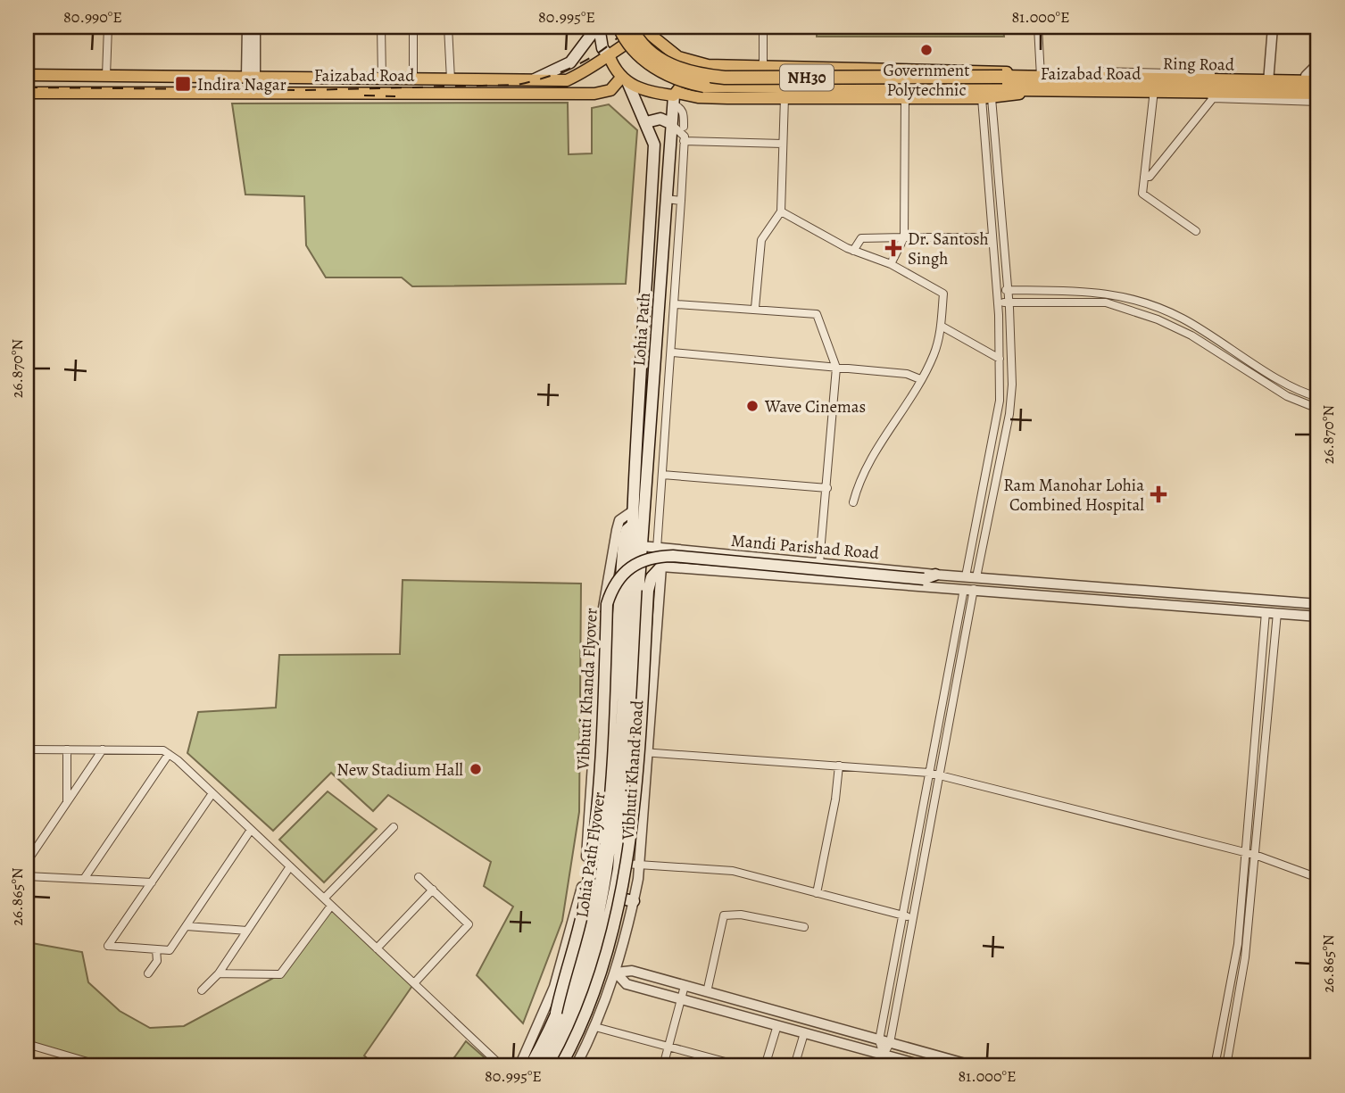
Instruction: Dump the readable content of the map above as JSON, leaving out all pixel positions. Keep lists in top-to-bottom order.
{
  "streets": {
    "highway": ["Ring Road", "Faizabad Road", "NH30"],
    "main road": ["Lohia Path", "Vibhuti Khanda Flyover", "Lohia Path Flyover"],
    "street": ["Mandi Parishad Road", "Vibhuti Khand Road"]
  },
  "crossings": [
    ["Ring Road", "Faizabad Road"],
    ["Ring Road", "NH30"],
    ["Faizabad Road", "NH30"],
    ["Faizabad Road", "Lohia Path"],
    ["Lohia Path", "Mandi Parishad Road"],
    ["Lohia Path", "Lohia Path Flyover"],
    ["Mandi Parishad Road", "Vibhuti Khanda Flyover"],
    ["Vibhuti Khanda Flyover", "Lohia Path Flyover"],
    ["Vibhuti Khand Road", "Lohia Path Flyover"]
  ],
  "places": {
    "other": ["Government Polytechnic", "Wave Cinemas", "New Stadium Hall"],
    "transit": ["Indira Nagar"],
    "health": ["Dr. Santosh Singh", "Ram Manohar Lohia Combined Hospital"]
  },
  "coordinates": [
    "80.990°E",
    "80.995°E",
    "81.000°E",
    "26.870°N",
    "26.865°N"
  ]
}
